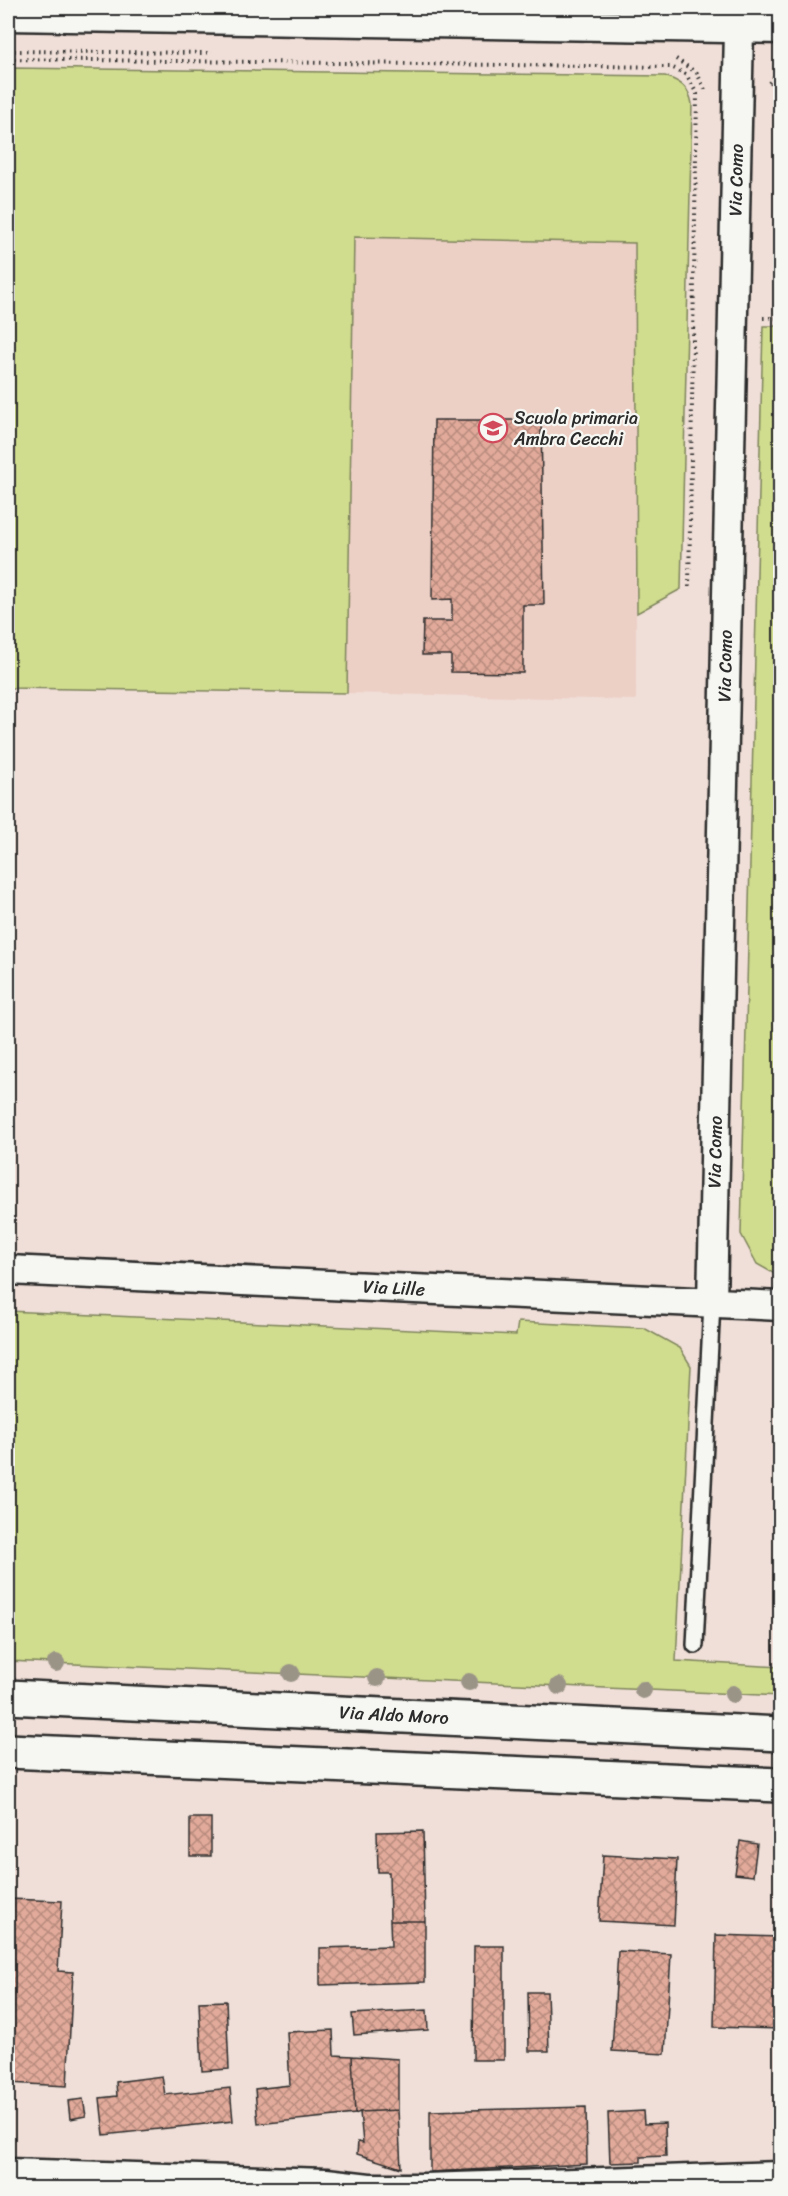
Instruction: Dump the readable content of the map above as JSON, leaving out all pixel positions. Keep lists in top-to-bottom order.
{
  "streets": {
    "main road": ["Via Aldo Moro"],
    "street": ["Via Como", "Via Lille"]
  },
  "crossings": [
    ["Via Como", "Via Lille"]
  ],
  "places": {
    "school or university": ["Scuola primaria Ambra Cecchi"]
  }
}
